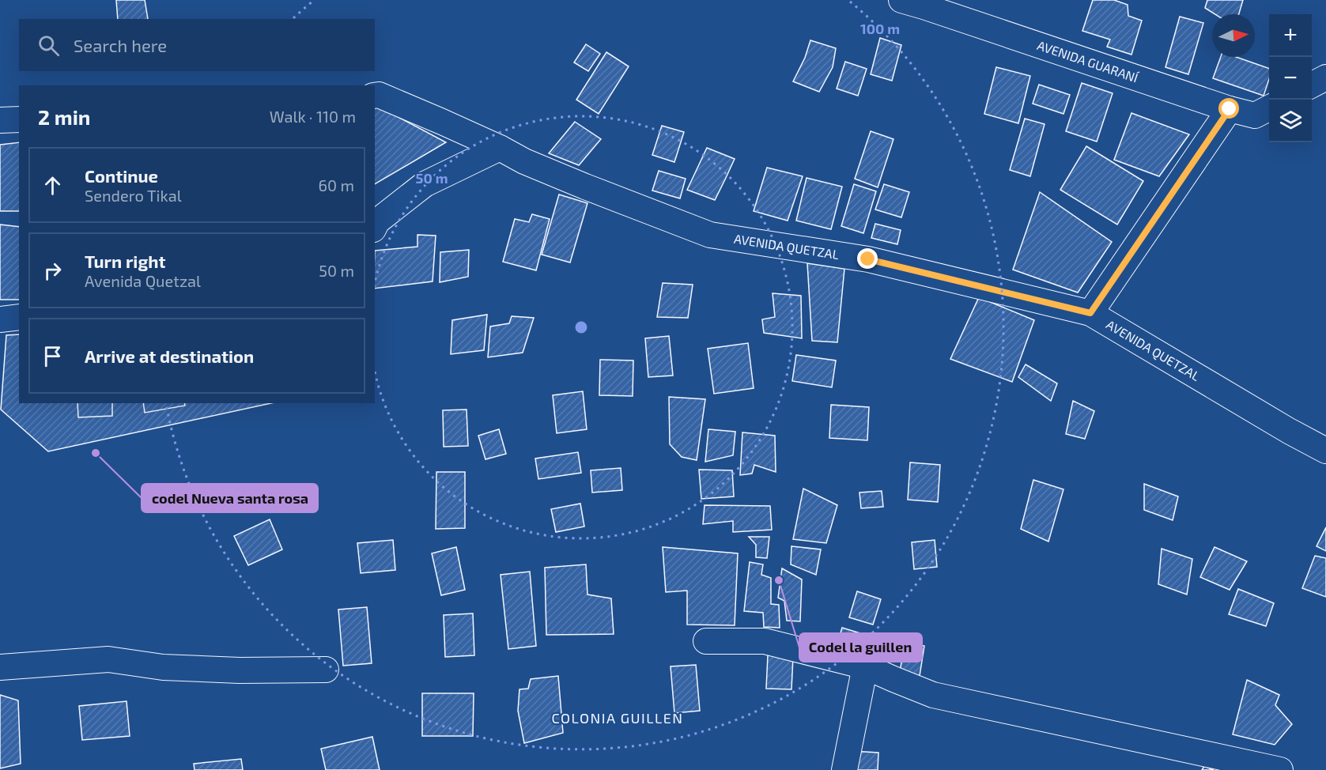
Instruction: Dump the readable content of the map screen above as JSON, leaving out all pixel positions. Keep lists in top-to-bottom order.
{
  "streets": {
    "street": ["AVENIDA GUARANÍ", "AVENIDA QUETZAL"]
  },
  "districts": ["COLONIA GUILLEN"],
  "places": ["codel Nueva santa rosa", "Codel la guillen"],
  "north": "right",
  "page": {
    "map_buttons": ["+", "−"],
    "search": "Search here",
    "heading": ["2 min", "Walk · 110 m"],
    "list": [
      ["Continue", "Sendero Tikal", "60 m"],
      ["Turn right", "Avenida Quetzal", "50 m"],
      "Arrive at destination"
    ]
  },
  "rings": ["100 m", "50 m"]
}
